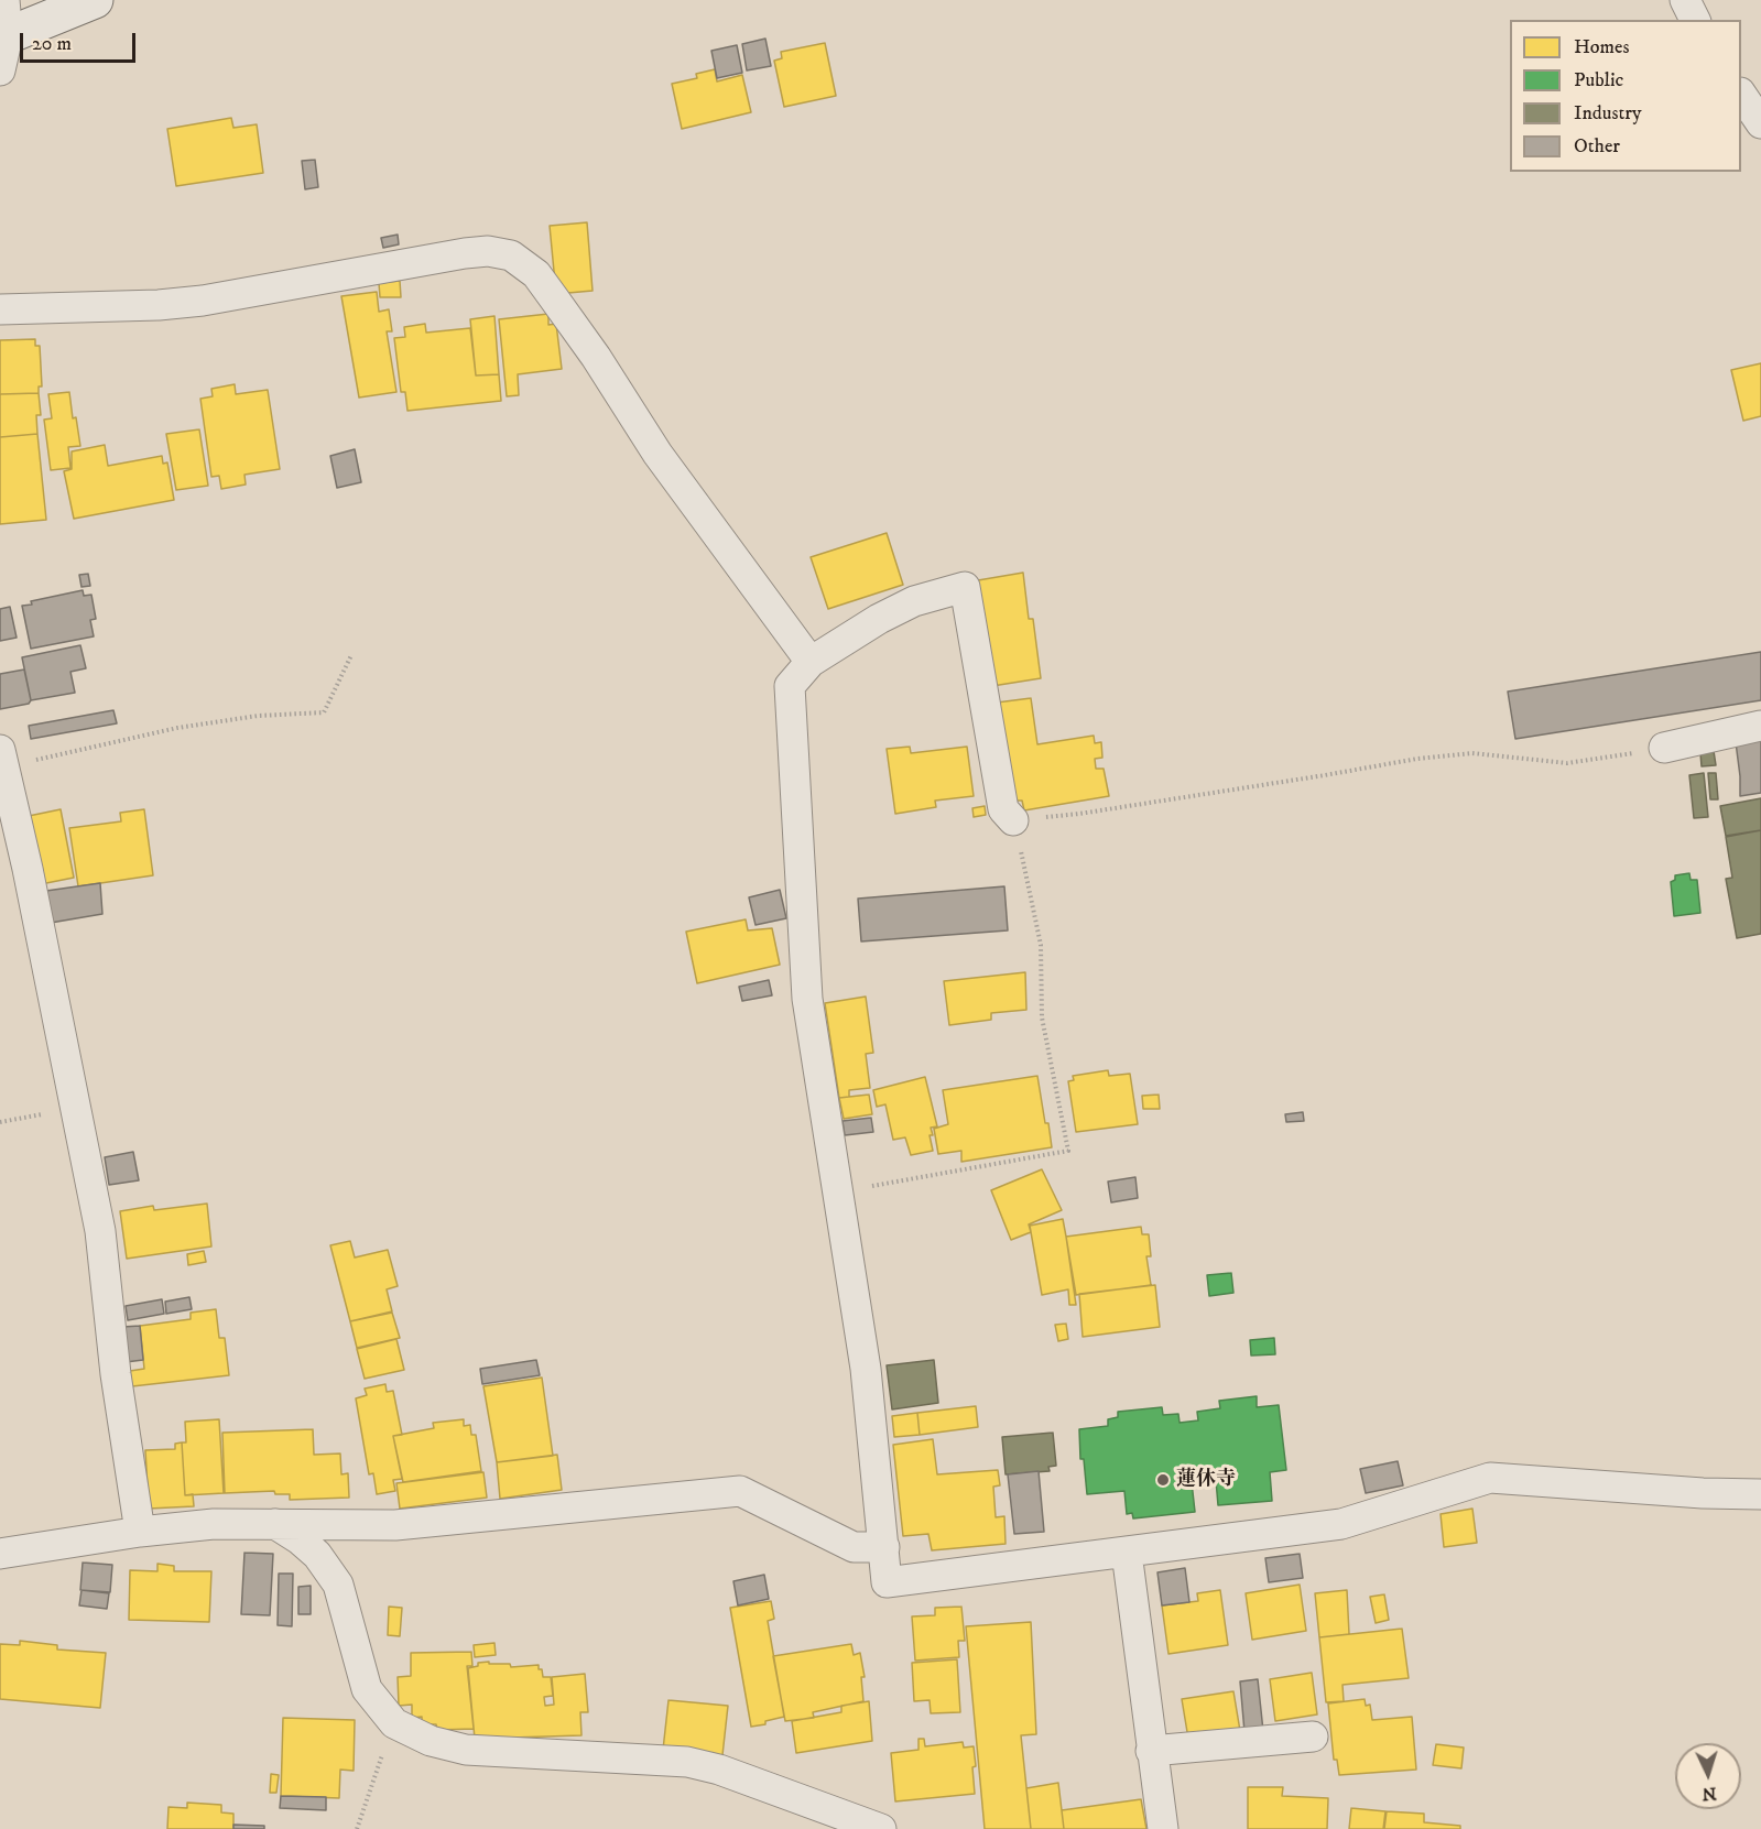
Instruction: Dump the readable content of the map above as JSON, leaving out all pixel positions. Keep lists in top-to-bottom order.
{
  "places": ["蓮休寺"],
  "legend": [
    "Homes",
    "Public",
    "Industry",
    "Other"
  ],
  "scale_bar": "20 m",
  "north": "bottom"
}
